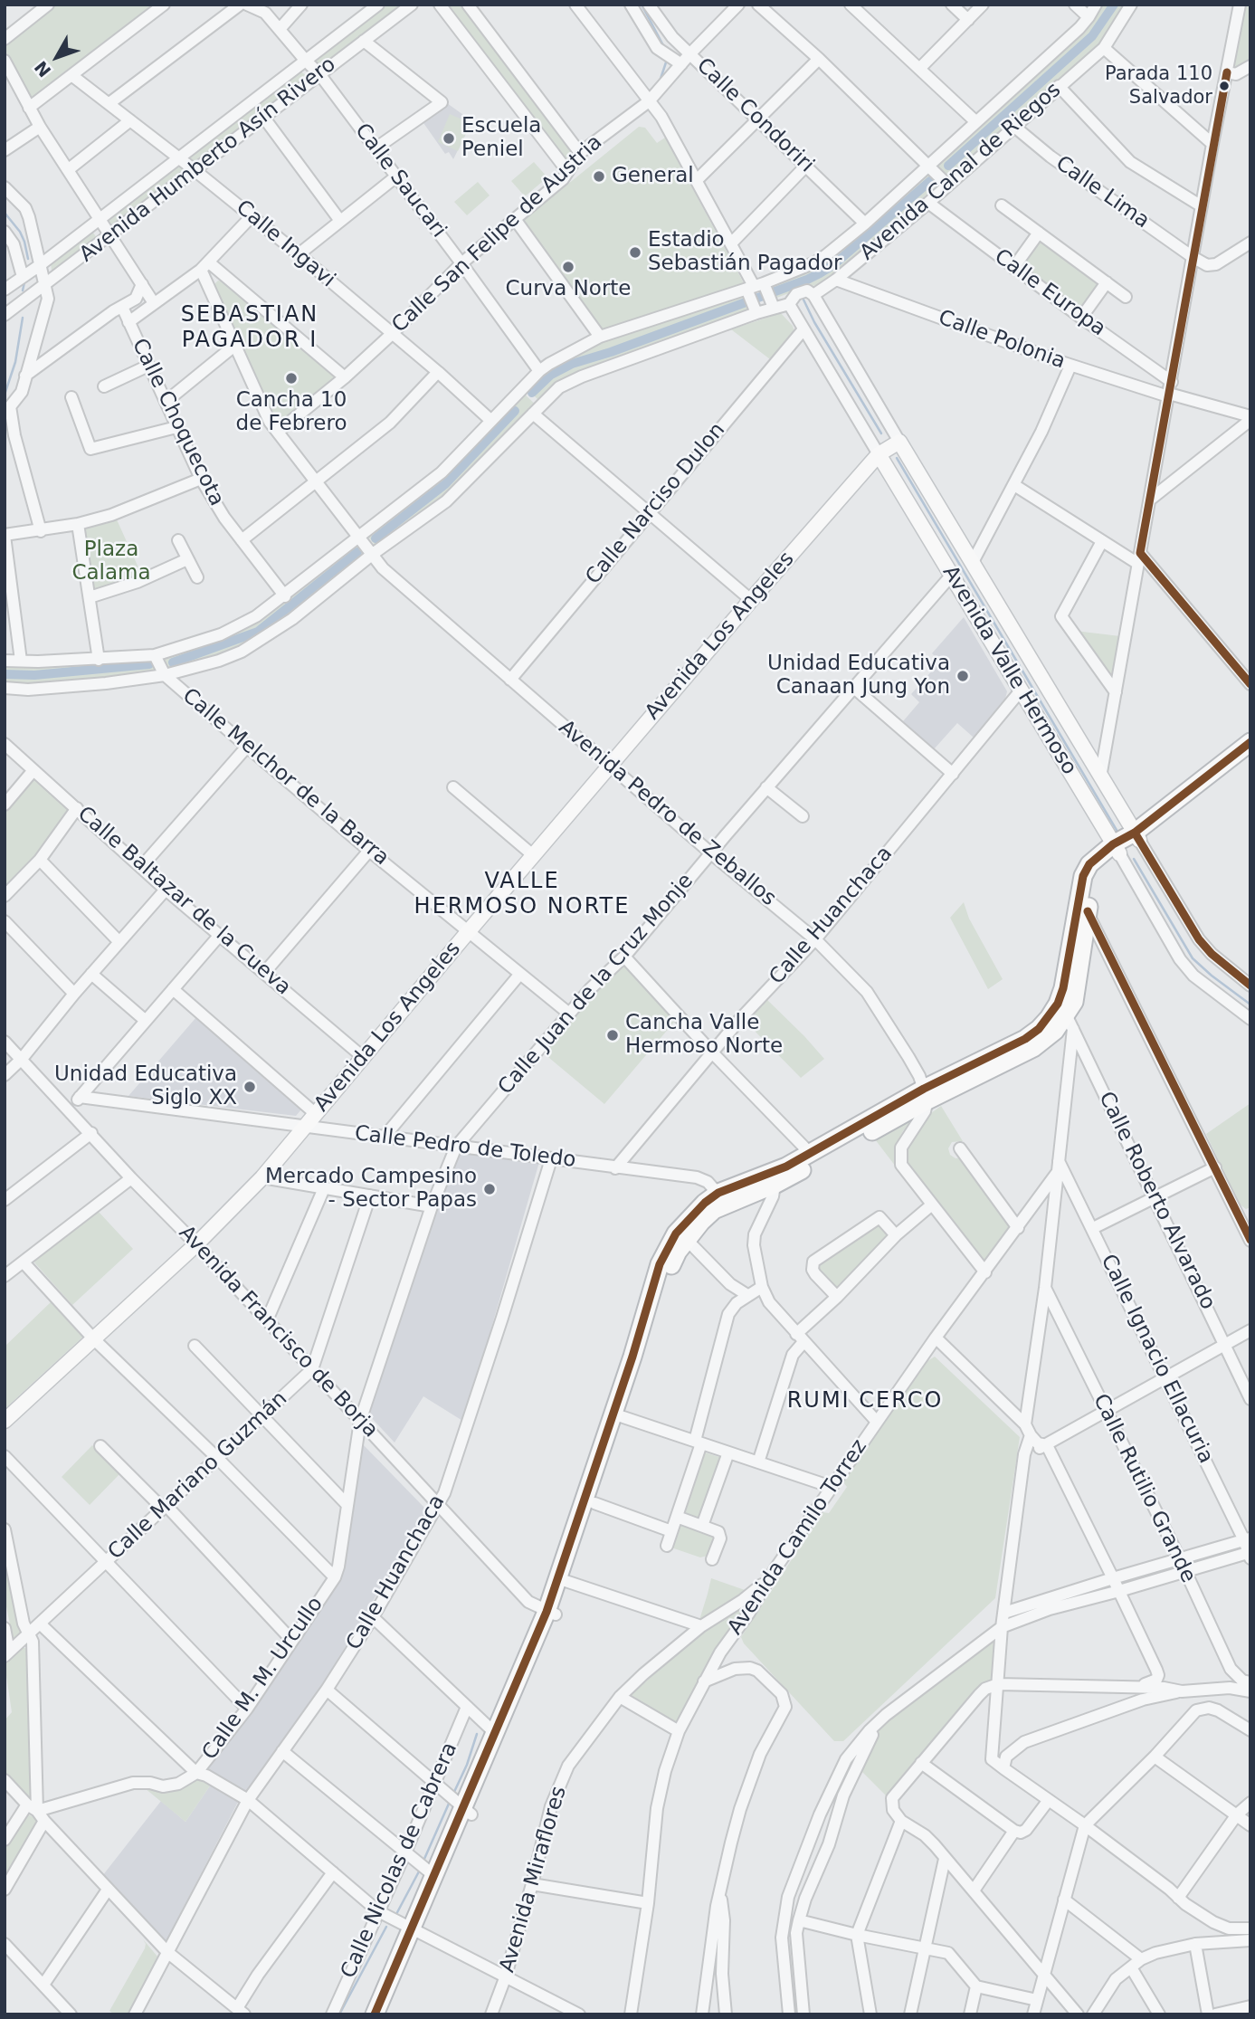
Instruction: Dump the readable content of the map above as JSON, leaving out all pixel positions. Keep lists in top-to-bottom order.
{
  "streets": {
    "main road": ["Avenida Los Angeles", "Avenida Valle Hermoso"],
    "street": [
      "Calle Condoriri",
      "Avenida Humberto Asín Rivero",
      "Avenida Canal de Riegos",
      "Calle Saucari",
      "Calle Lima",
      "Calle San Felipe de Austria",
      "Calle Ingavi",
      "Calle Europa",
      "Calle Polonia",
      "Calle Choquecota",
      "Calle Narciso Dulon",
      "Calle Melchor de la Barra",
      "Avenida Pedro de Zeballos",
      "Calle Baltazar de la Cueva",
      "Calle Huanchaca",
      "Calle Juan de la Cruz Monje",
      "Calle Pedro de Toledo",
      "Calle Roberto Alvarado",
      "Avenida Francisco de Borja",
      "Calle Ignacio Ellacuria",
      "Calle Mariano Guzmán",
      "Calle Rutilio Grande",
      "Avenida Camilo Torrez",
      "Calle M. M. Urcullo",
      "Calle Nicolas de Cabrera",
      "Avenida Miraflores"
    ]
  },
  "crossings": [
    ["Calle Condoriri", "Avenida Canal de Riegos"],
    ["Calle Condoriri", "Calle San Felipe de Austria"],
    ["Avenida Humberto Asín Rivero", "Calle Saucari"],
    ["Avenida Humberto Asín Rivero", "Calle Ingavi"],
    ["Avenida Canal de Riegos", "Calle Saucari"],
    ["Avenida Canal de Riegos", "Calle Lima"],
    ["Avenida Canal de Riegos", "Calle Ingavi"],
    ["Avenida Canal de Riegos", "Calle Europa"],
    ["Avenida Canal de Riegos", "Calle Polonia"],
    ["Avenida Canal de Riegos", "Calle Choquecota"],
    ["Avenida Canal de Riegos", "Avenida Valle Hermoso"],
    ["Avenida Canal de Riegos", "Calle Melchor de la Barra"],
    ["Avenida Canal de Riegos", "Avenida Pedro de Zeballos"],
    ["Calle Saucari", "Calle San Felipe de Austria"],
    ["Calle San Felipe de Austria", "Calle Ingavi"],
    ["Calle San Felipe de Austria", "Avenida Pedro de Zeballos"],
    ["Calle Europa", "Calle Polonia"],
    ["Calle Narciso Dulon", "Avenida Valle Hermoso"],
    ["Calle Narciso Dulon", "Avenida Pedro de Zeballos"],
    ["Avenida Los Angeles", "Avenida Valle Hermoso"],
    ["Avenida Los Angeles", "Calle Melchor de la Barra"],
    ["Avenida Los Angeles", "Avenida Pedro de Zeballos"],
    ["Avenida Los Angeles", "Calle Baltazar de la Cueva"],
    ["Avenida Los Angeles", "Calle Pedro de Toledo"],
    ["Avenida Los Angeles", "Avenida Francisco de Borja"],
    ["Avenida Valle Hermoso", "Calle Huanchaca"],
    ["Avenida Valle Hermoso", "Calle Juan de la Cruz Monje"],
    ["Calle Melchor de la Barra", "Calle Juan de la Cruz Monje"],
    ["Avenida Pedro de Zeballos", "Calle Huanchaca"],
    ["Avenida Pedro de Zeballos", "Calle Juan de la Cruz Monje"],
    ["Calle Huanchaca", "Calle Pedro de Toledo"],
    ["Calle Huanchaca", "Avenida Francisco de Borja"],
    ["Calle Juan de la Cruz Monje", "Calle Pedro de Toledo"],
    ["Calle Juan de la Cruz Monje", "Avenida Francisco de Borja"],
    ["Calle Juan de la Cruz Monje", "Calle M. M. Urcullo"],
    ["Avenida Francisco de Borja", "Calle Mariano Guzmán"],
    ["Avenida Francisco de Borja", "Calle M. M. Urcullo"],
    ["Calle Ignacio Ellacuria", "Avenida Camilo Torrez"],
    ["Avenida Camilo Torrez", "Avenida Miraflores"]
  ],
  "districts": ["SEBASTIAN PAGADOR I", "VALLE HERMOSO NORTE", "RUMI CERCO"],
  "parks": ["Plaza Calama"],
  "places": [
    "Parada 110 Salvador",
    "Escuela Peniel",
    "General",
    "Estadio Sebastián Pagador",
    "Curva Norte",
    "Cancha 10 de Febrero",
    "Unidad Educativa Canaan Jung Yon",
    "Cancha Valle Hermoso Norte",
    "Unidad Educativa Siglo XX",
    "Mercado Campesino - Sector Papas"
  ],
  "north": "bottom left"
}
